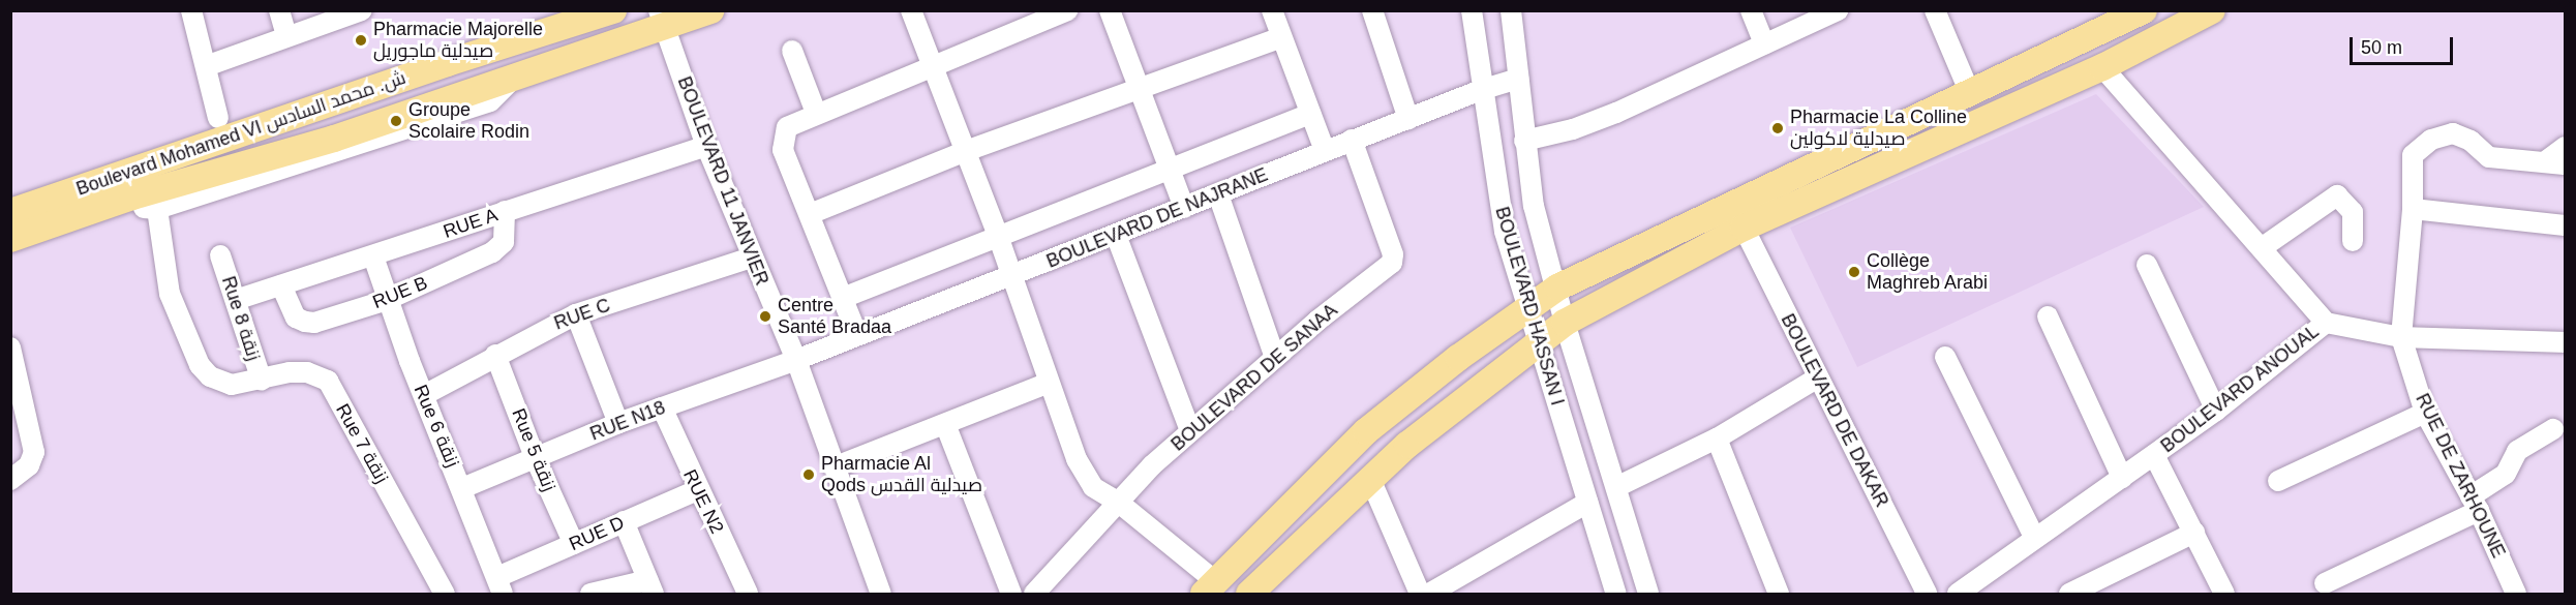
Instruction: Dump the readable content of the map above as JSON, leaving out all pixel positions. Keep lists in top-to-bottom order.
{
  "streets": {
    "main road": ["Boulevard Mohamed VI ش. محمد السادس"],
    "street": [
      "BOULEVARD 11 JANVIER",
      "BOULEVARD DE NAJRANE",
      "RUE A",
      "RUE B",
      "BOULEVARD HASSAN I",
      "RUE C",
      "Rue 8 زنقة",
      "BOULEVARD DE SANAA",
      "BOULEVARD ANOUAL",
      "BOULEVARD DE DAKAR",
      "RUE N18",
      "Rue 6 زنقة",
      "Rue 7 زنقة",
      "Rue 5 زنقة",
      "RUE DE ZARHOUNE",
      "RUE N2",
      "RUE D"
    ]
  },
  "crossings": [
    ["Boulevard Mohamed VI ش. محمد السادس", "BOULEVARD 11 JANVIER"],
    ["BOULEVARD 11 JANVIER", "BOULEVARD DE NAJRANE"],
    ["BOULEVARD 11 JANVIER", "RUE A"],
    ["BOULEVARD 11 JANVIER", "RUE C"],
    ["BOULEVARD 11 JANVIER", "RUE N18"],
    ["BOULEVARD DE NAJRANE", "BOULEVARD HASSAN I"],
    ["BOULEVARD DE NAJRANE", "BOULEVARD DE SANAA"],
    ["BOULEVARD DE NAJRANE", "RUE N18"],
    ["RUE A", "RUE B"],
    ["RUE A", "Rue 8 زنقة"],
    ["RUE A", "Rue 6 زنقة"],
    ["RUE B", "Rue 6 زنقة"],
    ["RUE C", "Rue 6 زنقة"],
    ["RUE C", "Rue 5 زنقة"],
    ["Rue 8 زنقة", "Rue 7 زنقة"],
    ["BOULEVARD ANOUAL", "RUE DE ZARHOUNE"],
    ["RUE N18", "Rue 6 زنقة"],
    ["RUE N18", "Rue 5 زنقة"],
    ["RUE N18", "RUE N2"],
    ["Rue 6 زنقة", "RUE D"],
    ["Rue 5 زنقة", "RUE D"],
    ["RUE N2", "RUE D"]
  ],
  "places": [
    "Pharmacie Majorelle صيدلية ماجوريل",
    "Groupe Scolaire Rodin",
    "Pharmacie La Colline صيدلية لاكولين",
    "Collège Maghreb Arabi",
    "Centre Santé Bradaa",
    "Pharmacie Al Qods صيدلية القدس"
  ],
  "scale_bar": "50 m"
}
